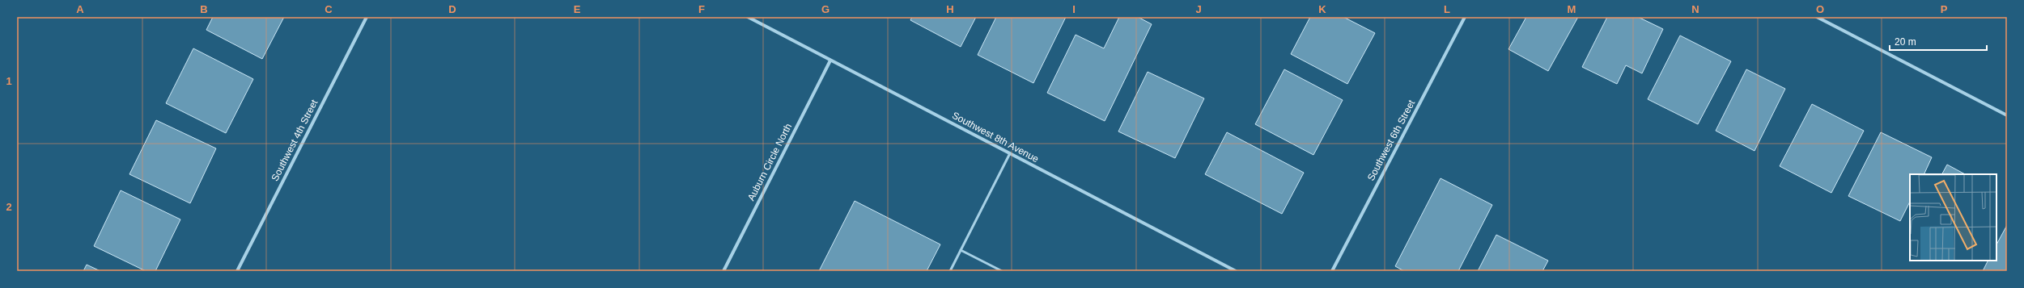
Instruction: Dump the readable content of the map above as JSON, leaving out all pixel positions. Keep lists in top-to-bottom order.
{
  "streets": {
    "street": [
      "Southwest 8th Avenue",
      "Southwest 4th Street",
      "Southwest 6th Street",
      "Auburn Circle North"
    ]
  },
  "crossings": [
    ["Southwest 8th Avenue", "Auburn Circle North"]
  ],
  "scale_bar": "20 m",
  "grid": {
    "columns": [
      "A",
      "B",
      "C",
      "D",
      "E",
      "F",
      "G",
      "H",
      "I",
      "J",
      "K",
      "L",
      "M",
      "N",
      "O",
      "P"
    ],
    "rows": ["1", "2"]
  }
}
